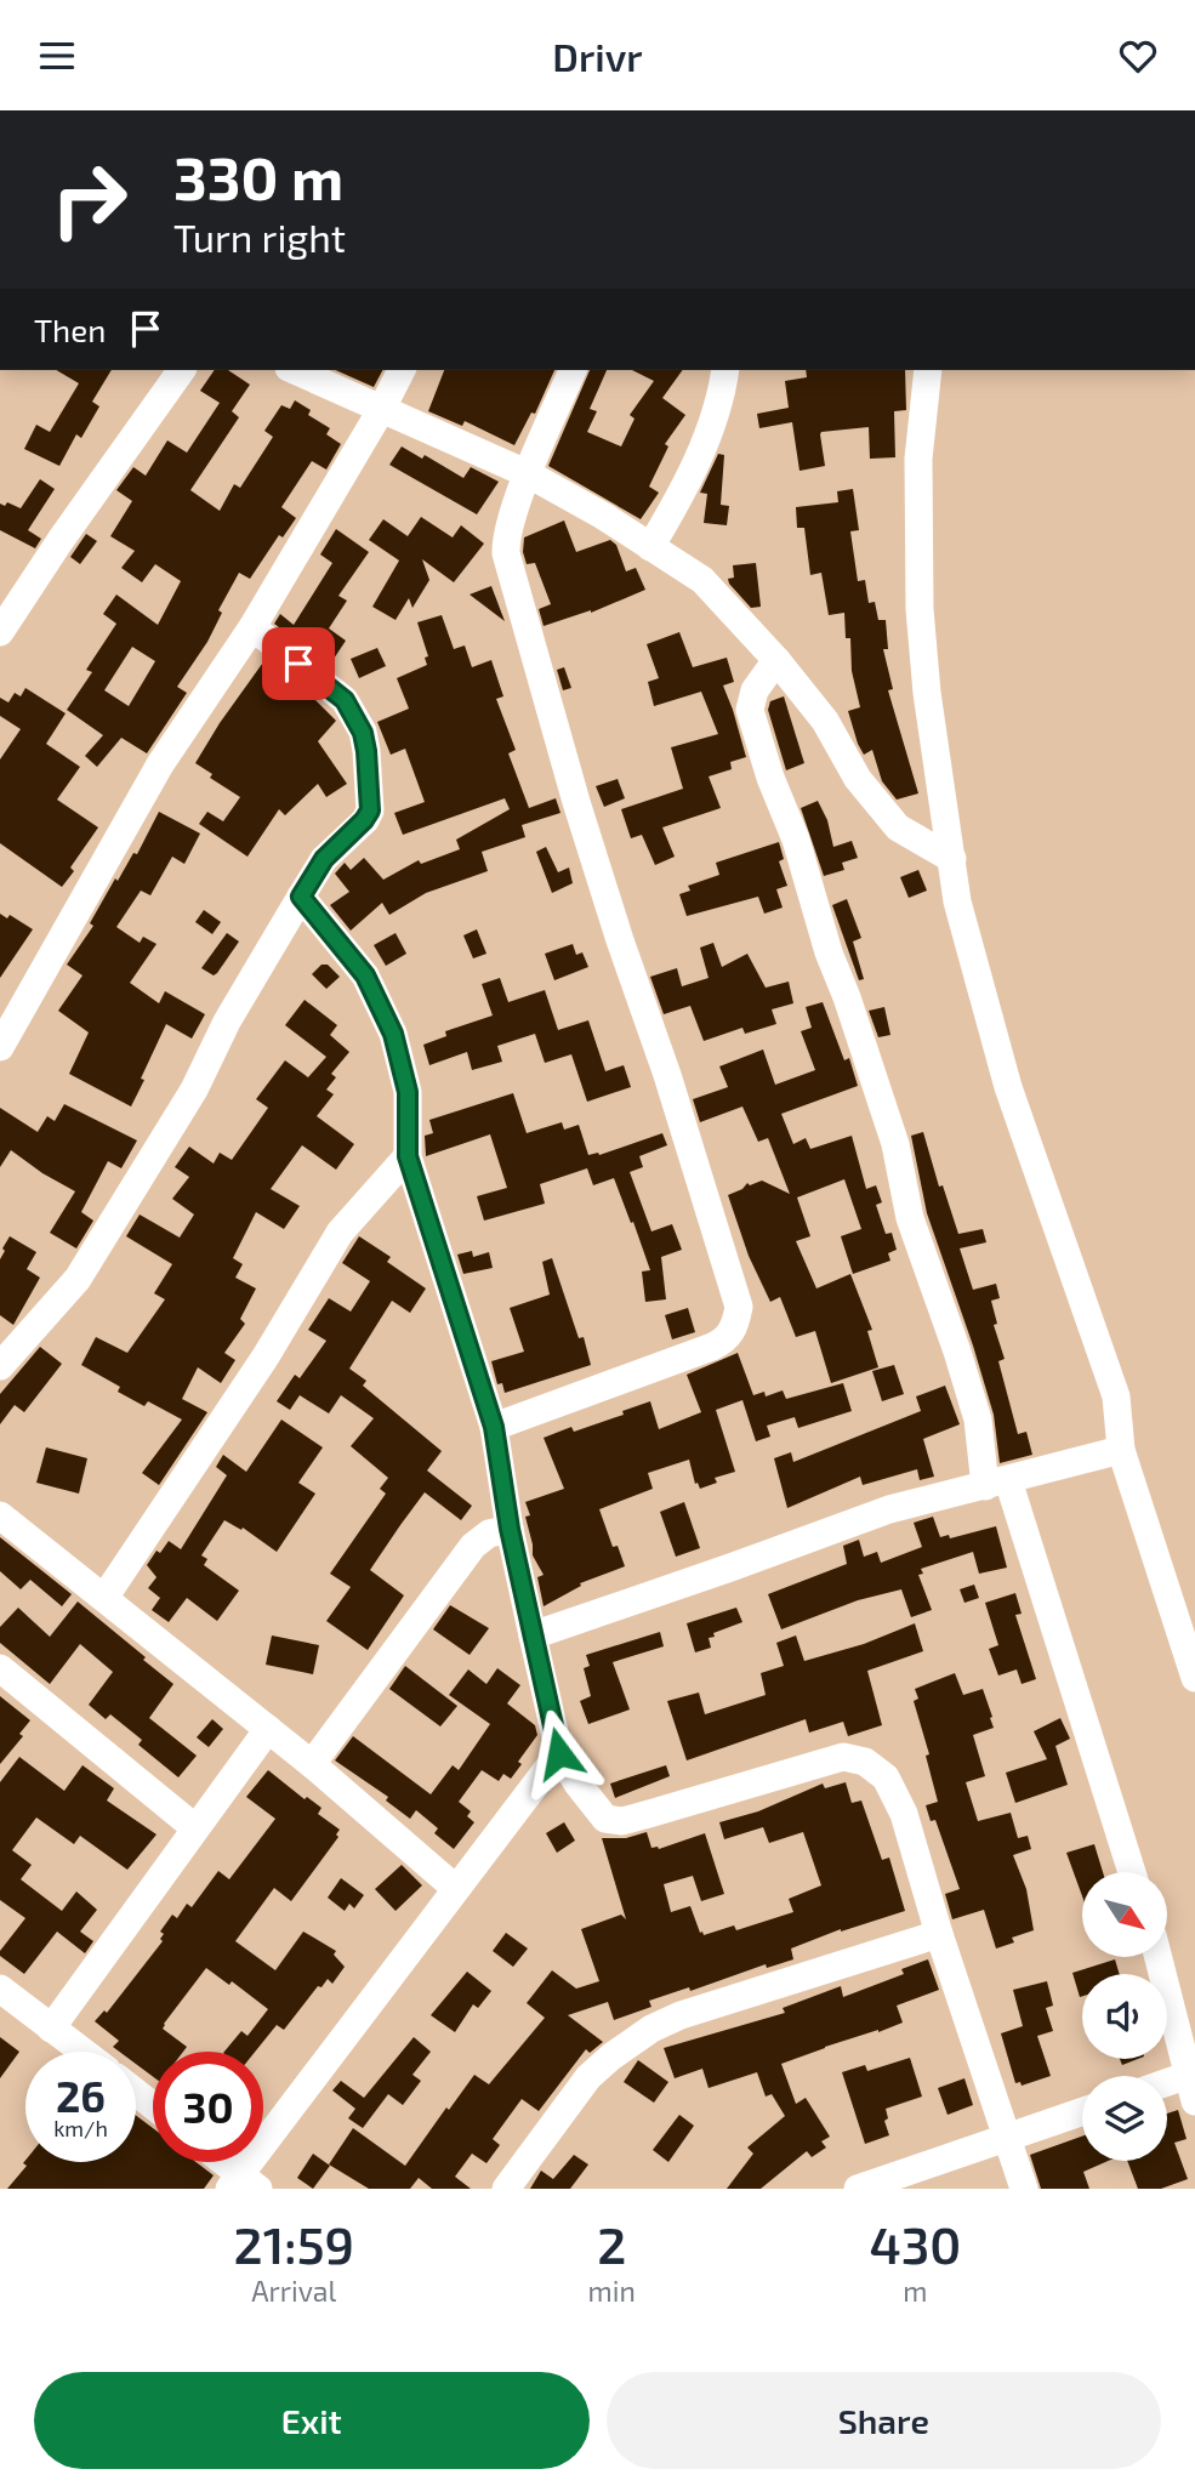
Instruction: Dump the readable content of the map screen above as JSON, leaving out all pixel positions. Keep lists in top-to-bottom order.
{
  "north": "bottom right",
  "page": {
    "header": "Drivr",
    "turn": ["330 m", "Turn right"],
    "then": "Then",
    "speed": "26 km/h",
    "limit": "30",
    "eta": [
      "21:59",
      "Arrival",
      "2",
      "min",
      "430",
      "m"
    ],
    "buttons": ["Exit", "Share"]
  }
}
